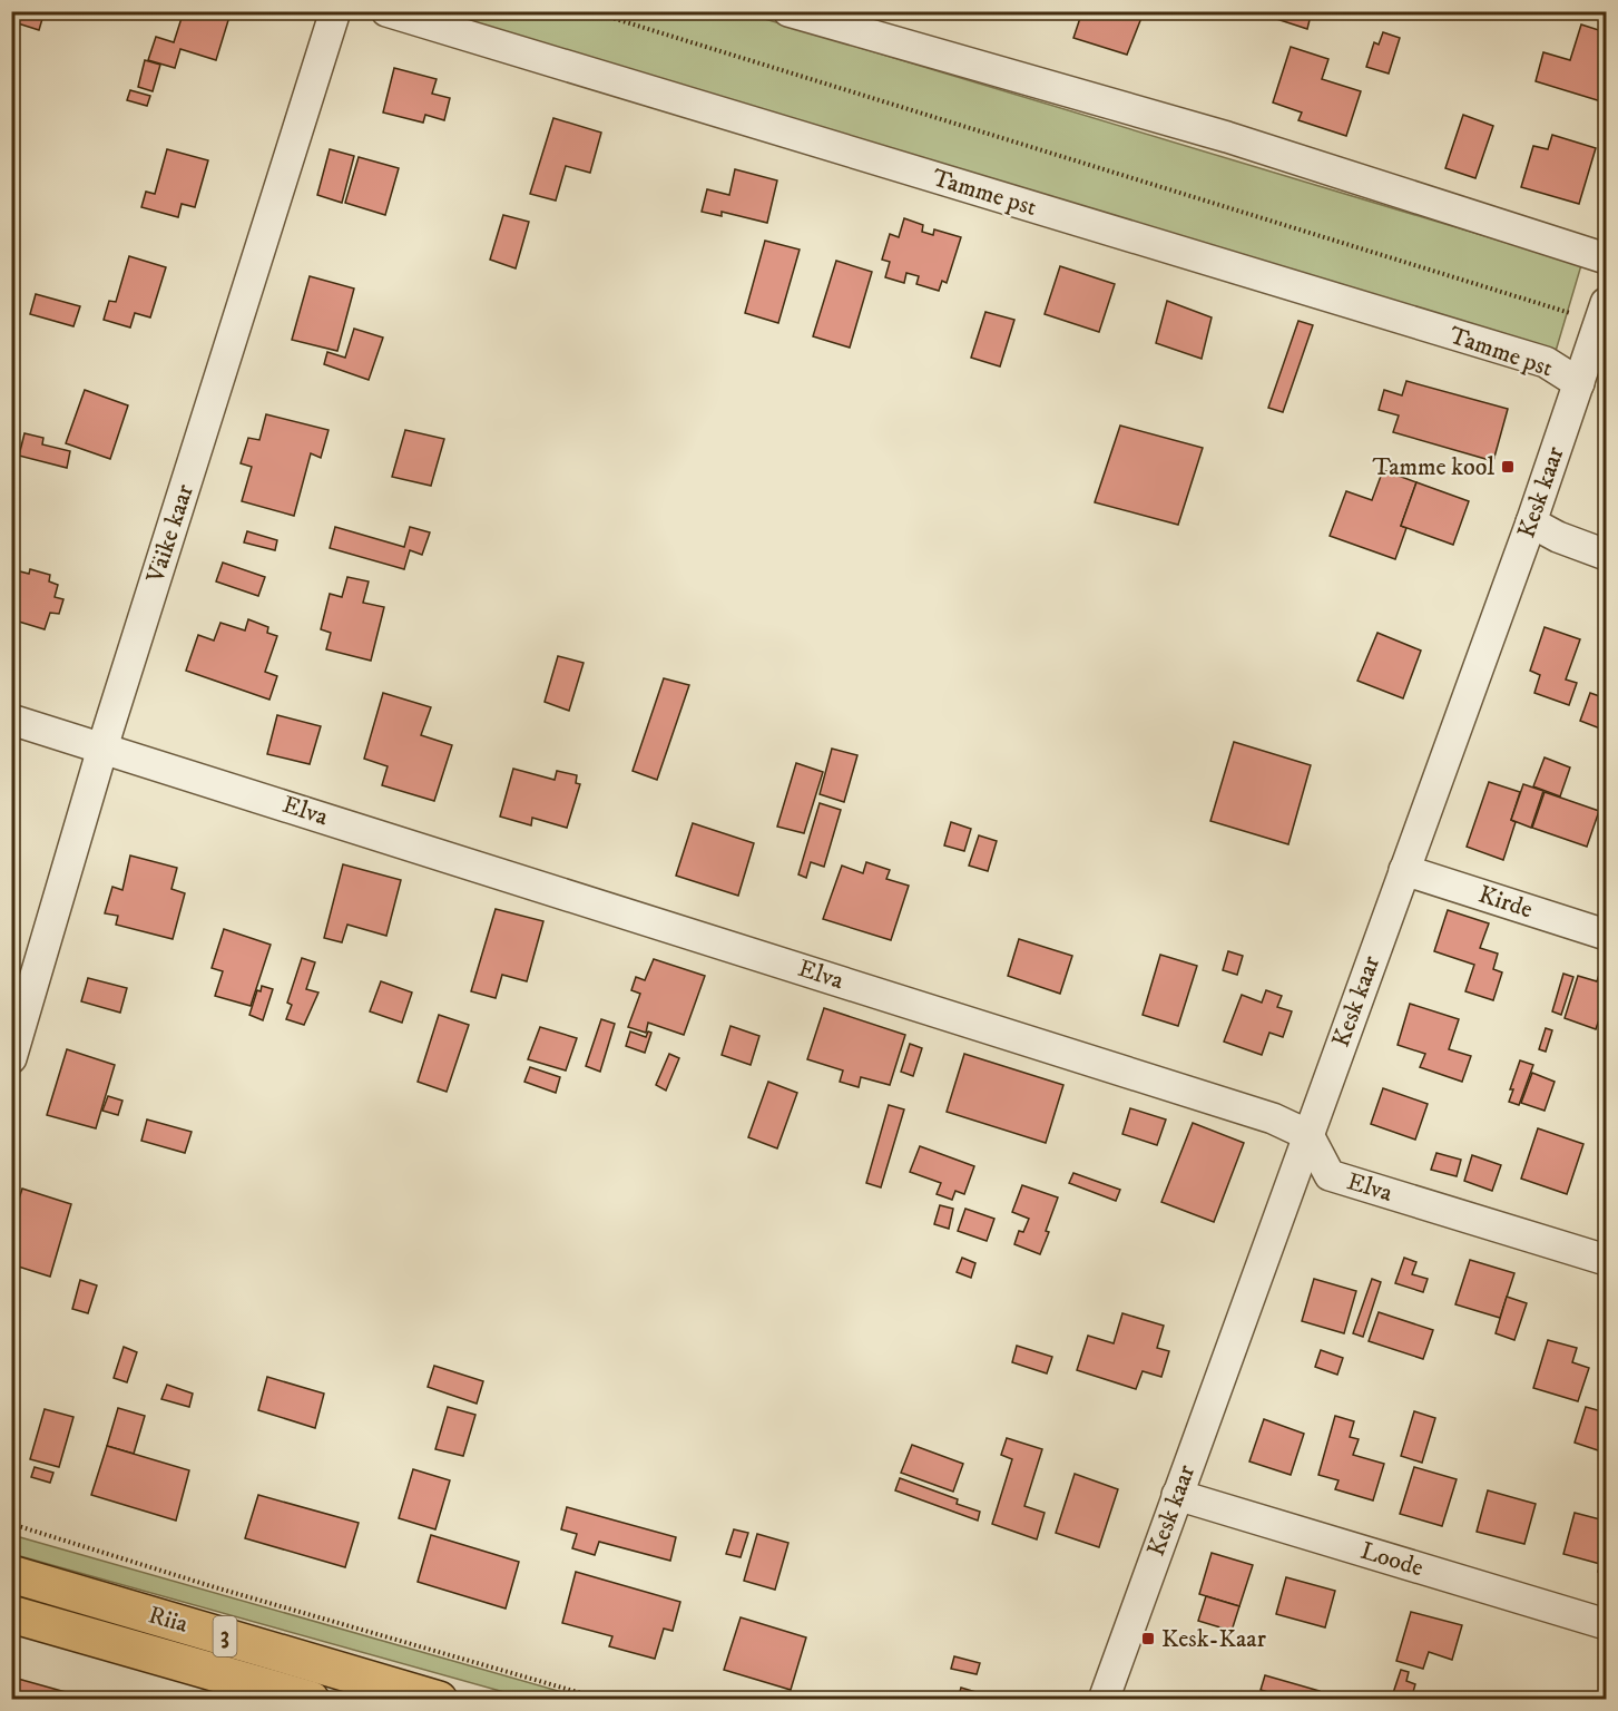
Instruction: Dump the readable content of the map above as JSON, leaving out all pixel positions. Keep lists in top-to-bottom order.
{
  "streets": {
    "highway": ["Riia", "3"],
    "street": [
      "Tamme pst",
      "Kesk kaar",
      "Väike kaar",
      "Elva",
      "Kirde",
      "Loode"
    ]
  },
  "crossings": [
    ["Tamme pst", "Kesk kaar"],
    ["Kesk kaar", "Elva"],
    ["Kesk kaar", "Kirde"],
    ["Kesk kaar", "Loode"],
    ["Väike kaar", "Elva"]
  ],
  "places": {
    "transit": ["Tamme kool", "Kesk-Kaar"]
  }
}
